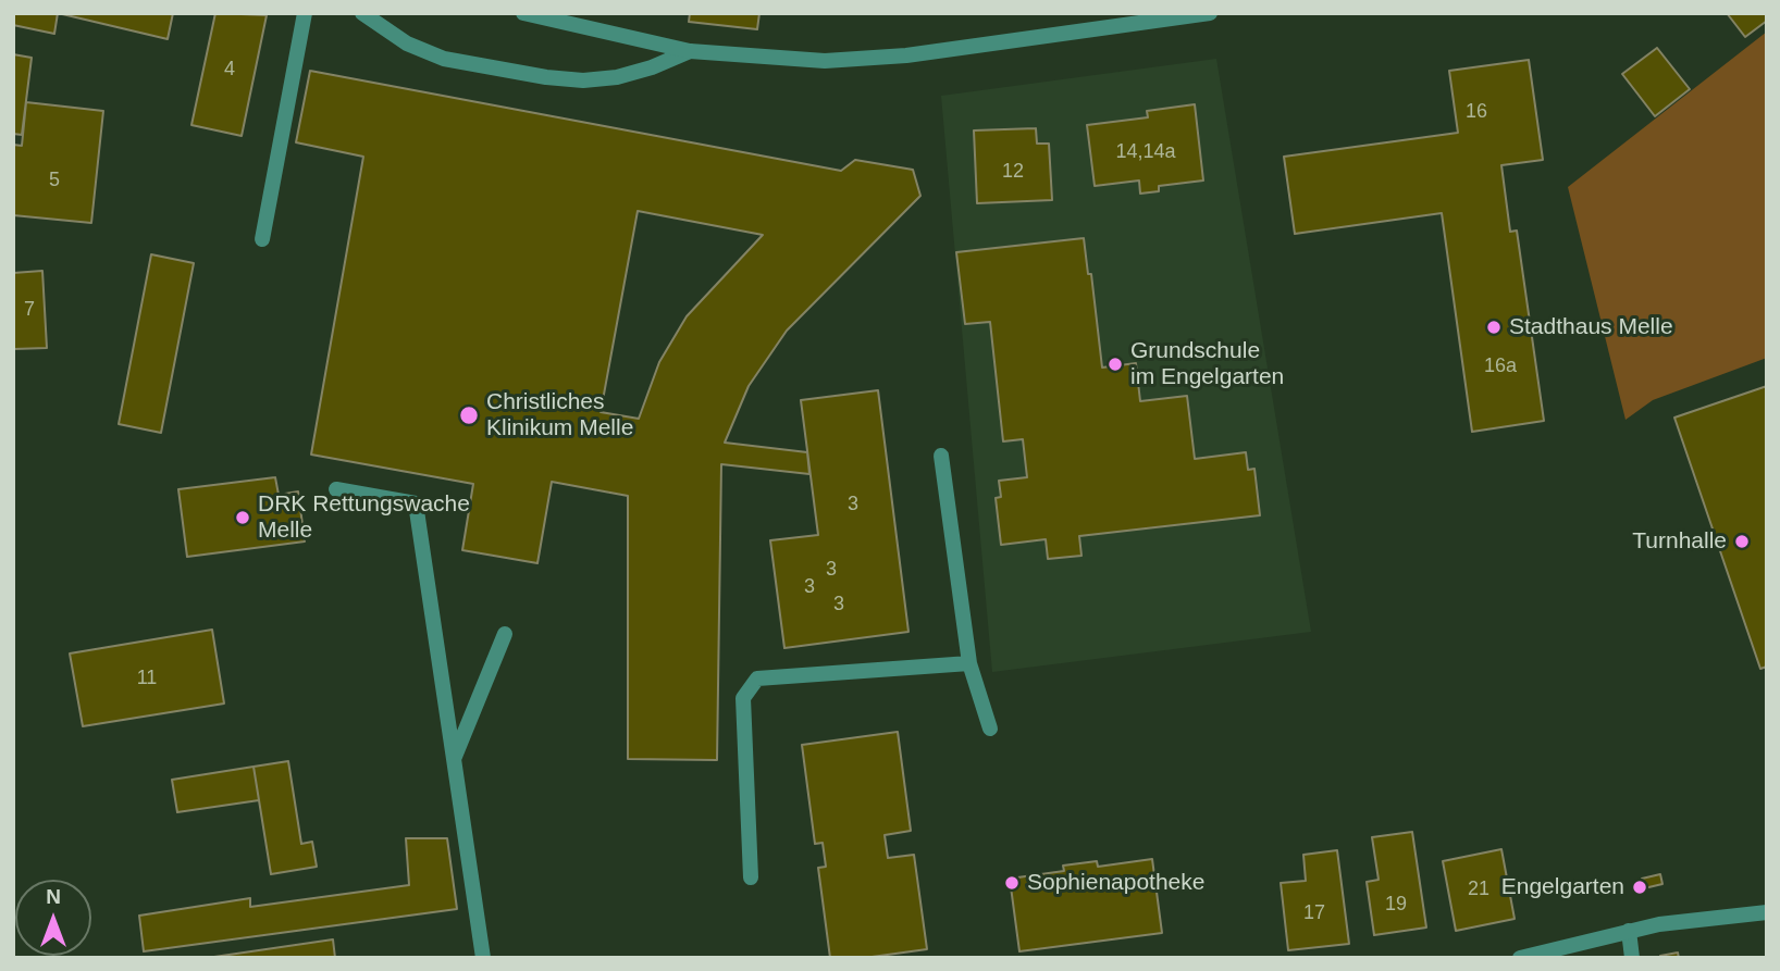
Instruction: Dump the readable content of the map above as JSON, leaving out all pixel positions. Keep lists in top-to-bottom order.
{
  "places": [
    "Stadthaus Melle",
    "Grundschule im Engelgarten",
    "Christliches Klinikum Melle",
    "DRK Rettungswache Melle",
    "Turnhalle",
    "Sophienapotheke",
    "Engelgarten"
  ],
  "house_numbers": [
    "4",
    "16",
    "14,14a",
    "12",
    "5",
    "7",
    "16a",
    "3",
    "3",
    "3",
    "3",
    "11",
    "21",
    "19",
    "17"
  ],
  "north": "top"
}
